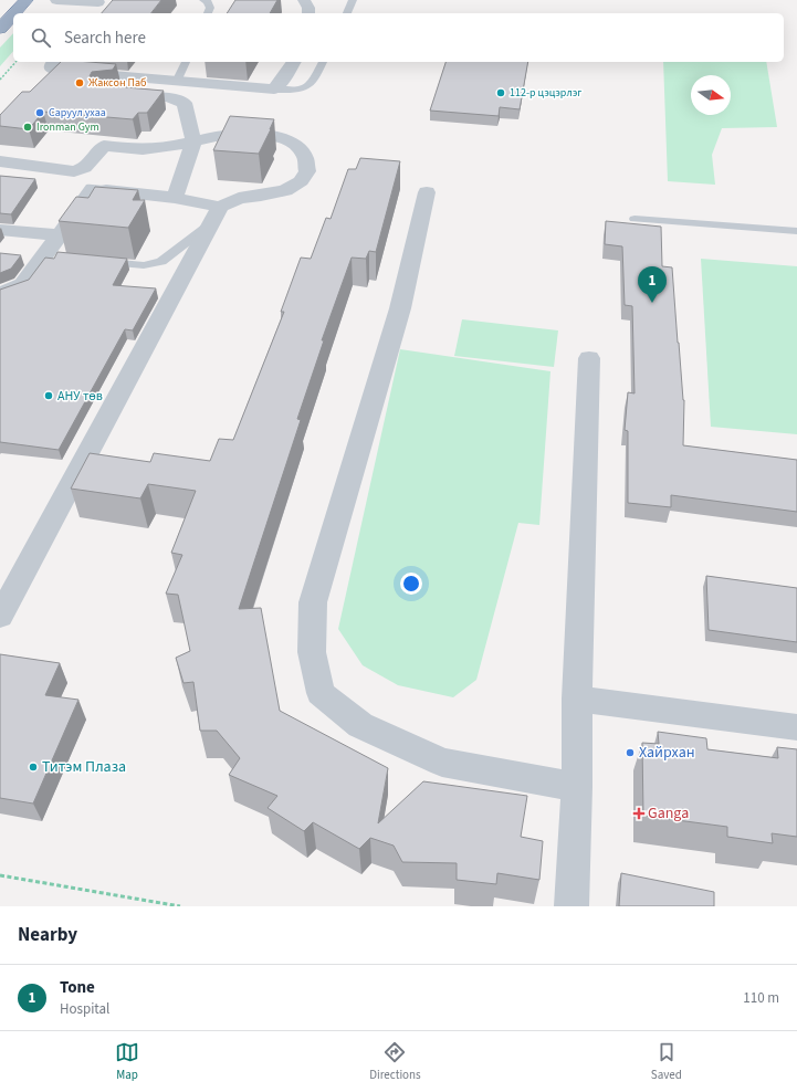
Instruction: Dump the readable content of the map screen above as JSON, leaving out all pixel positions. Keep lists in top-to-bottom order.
{
  "places": {
    "other": [
      "Жаксон Паб",
      "112-р цэцэрлэг",
      "Саруул ухаа",
      "Ironman Gym",
      "АНУ төв",
      "Хайрхан",
      "Титэм Плаза"
    ],
    "health": ["Ganga"]
  },
  "north": "right",
  "page": {
    "search": "Search here",
    "pins": "1",
    "heading": "Nearby",
    "list": [
      {
        "mark": "1",
        "name": "Tone",
        "note": "Hospital",
        "value": "110 m"
      }
    ],
    "nav": ["Map", "Directions", "Saved"]
  }
}
